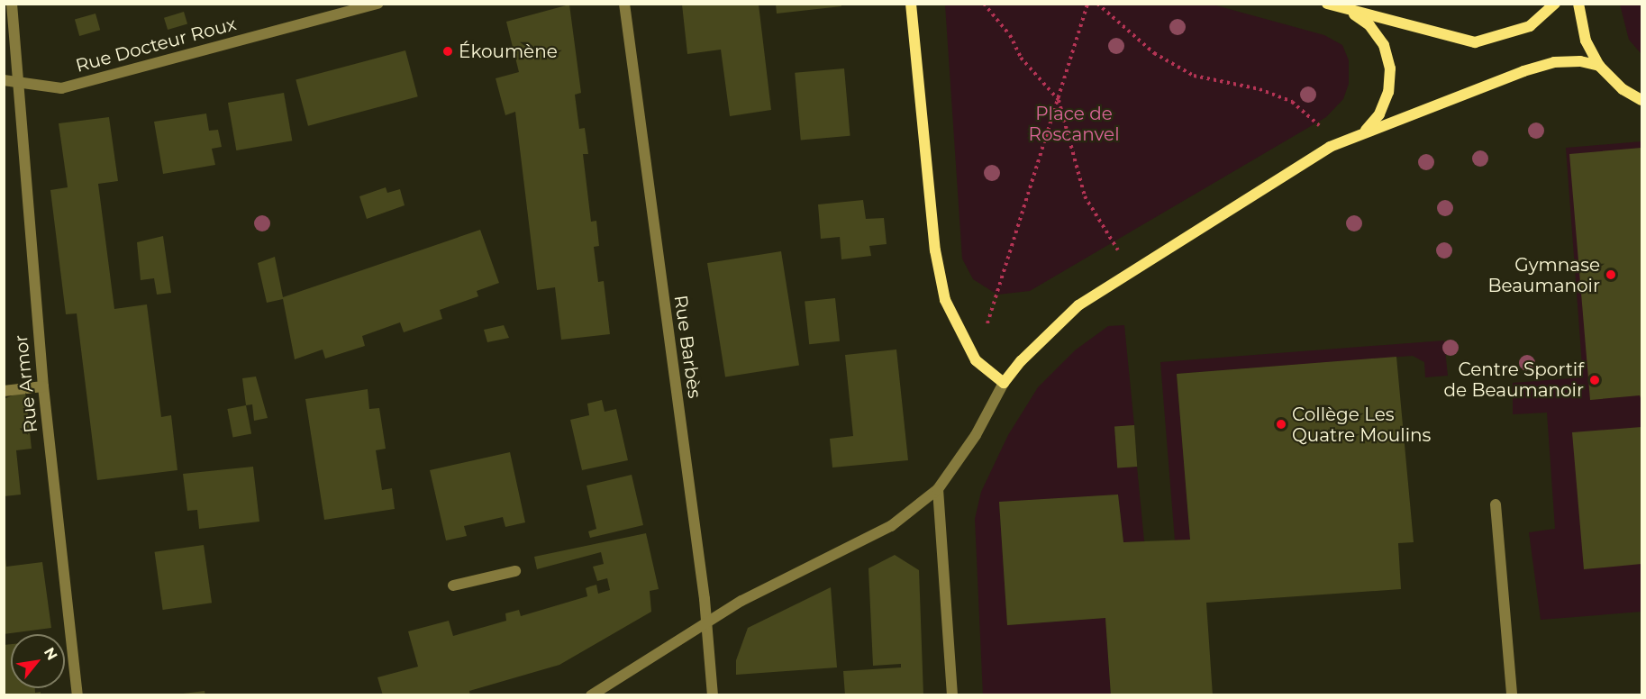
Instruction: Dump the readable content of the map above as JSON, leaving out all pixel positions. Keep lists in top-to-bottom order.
{
  "streets": {
    "street": ["Rue Docteur Roux", "Rue Barbès", "Rue Armor"]
  },
  "crossings": [
    ["Rue Docteur Roux", "Rue Armor"]
  ],
  "parks": ["Place de Roscanvel"],
  "places": [
    "Ékoumène",
    "Gymnase Beaumanoir",
    "Centre Sportif de Beaumanoir",
    "Collège Les Quatre Moulins"
  ],
  "north": "top right"
}
